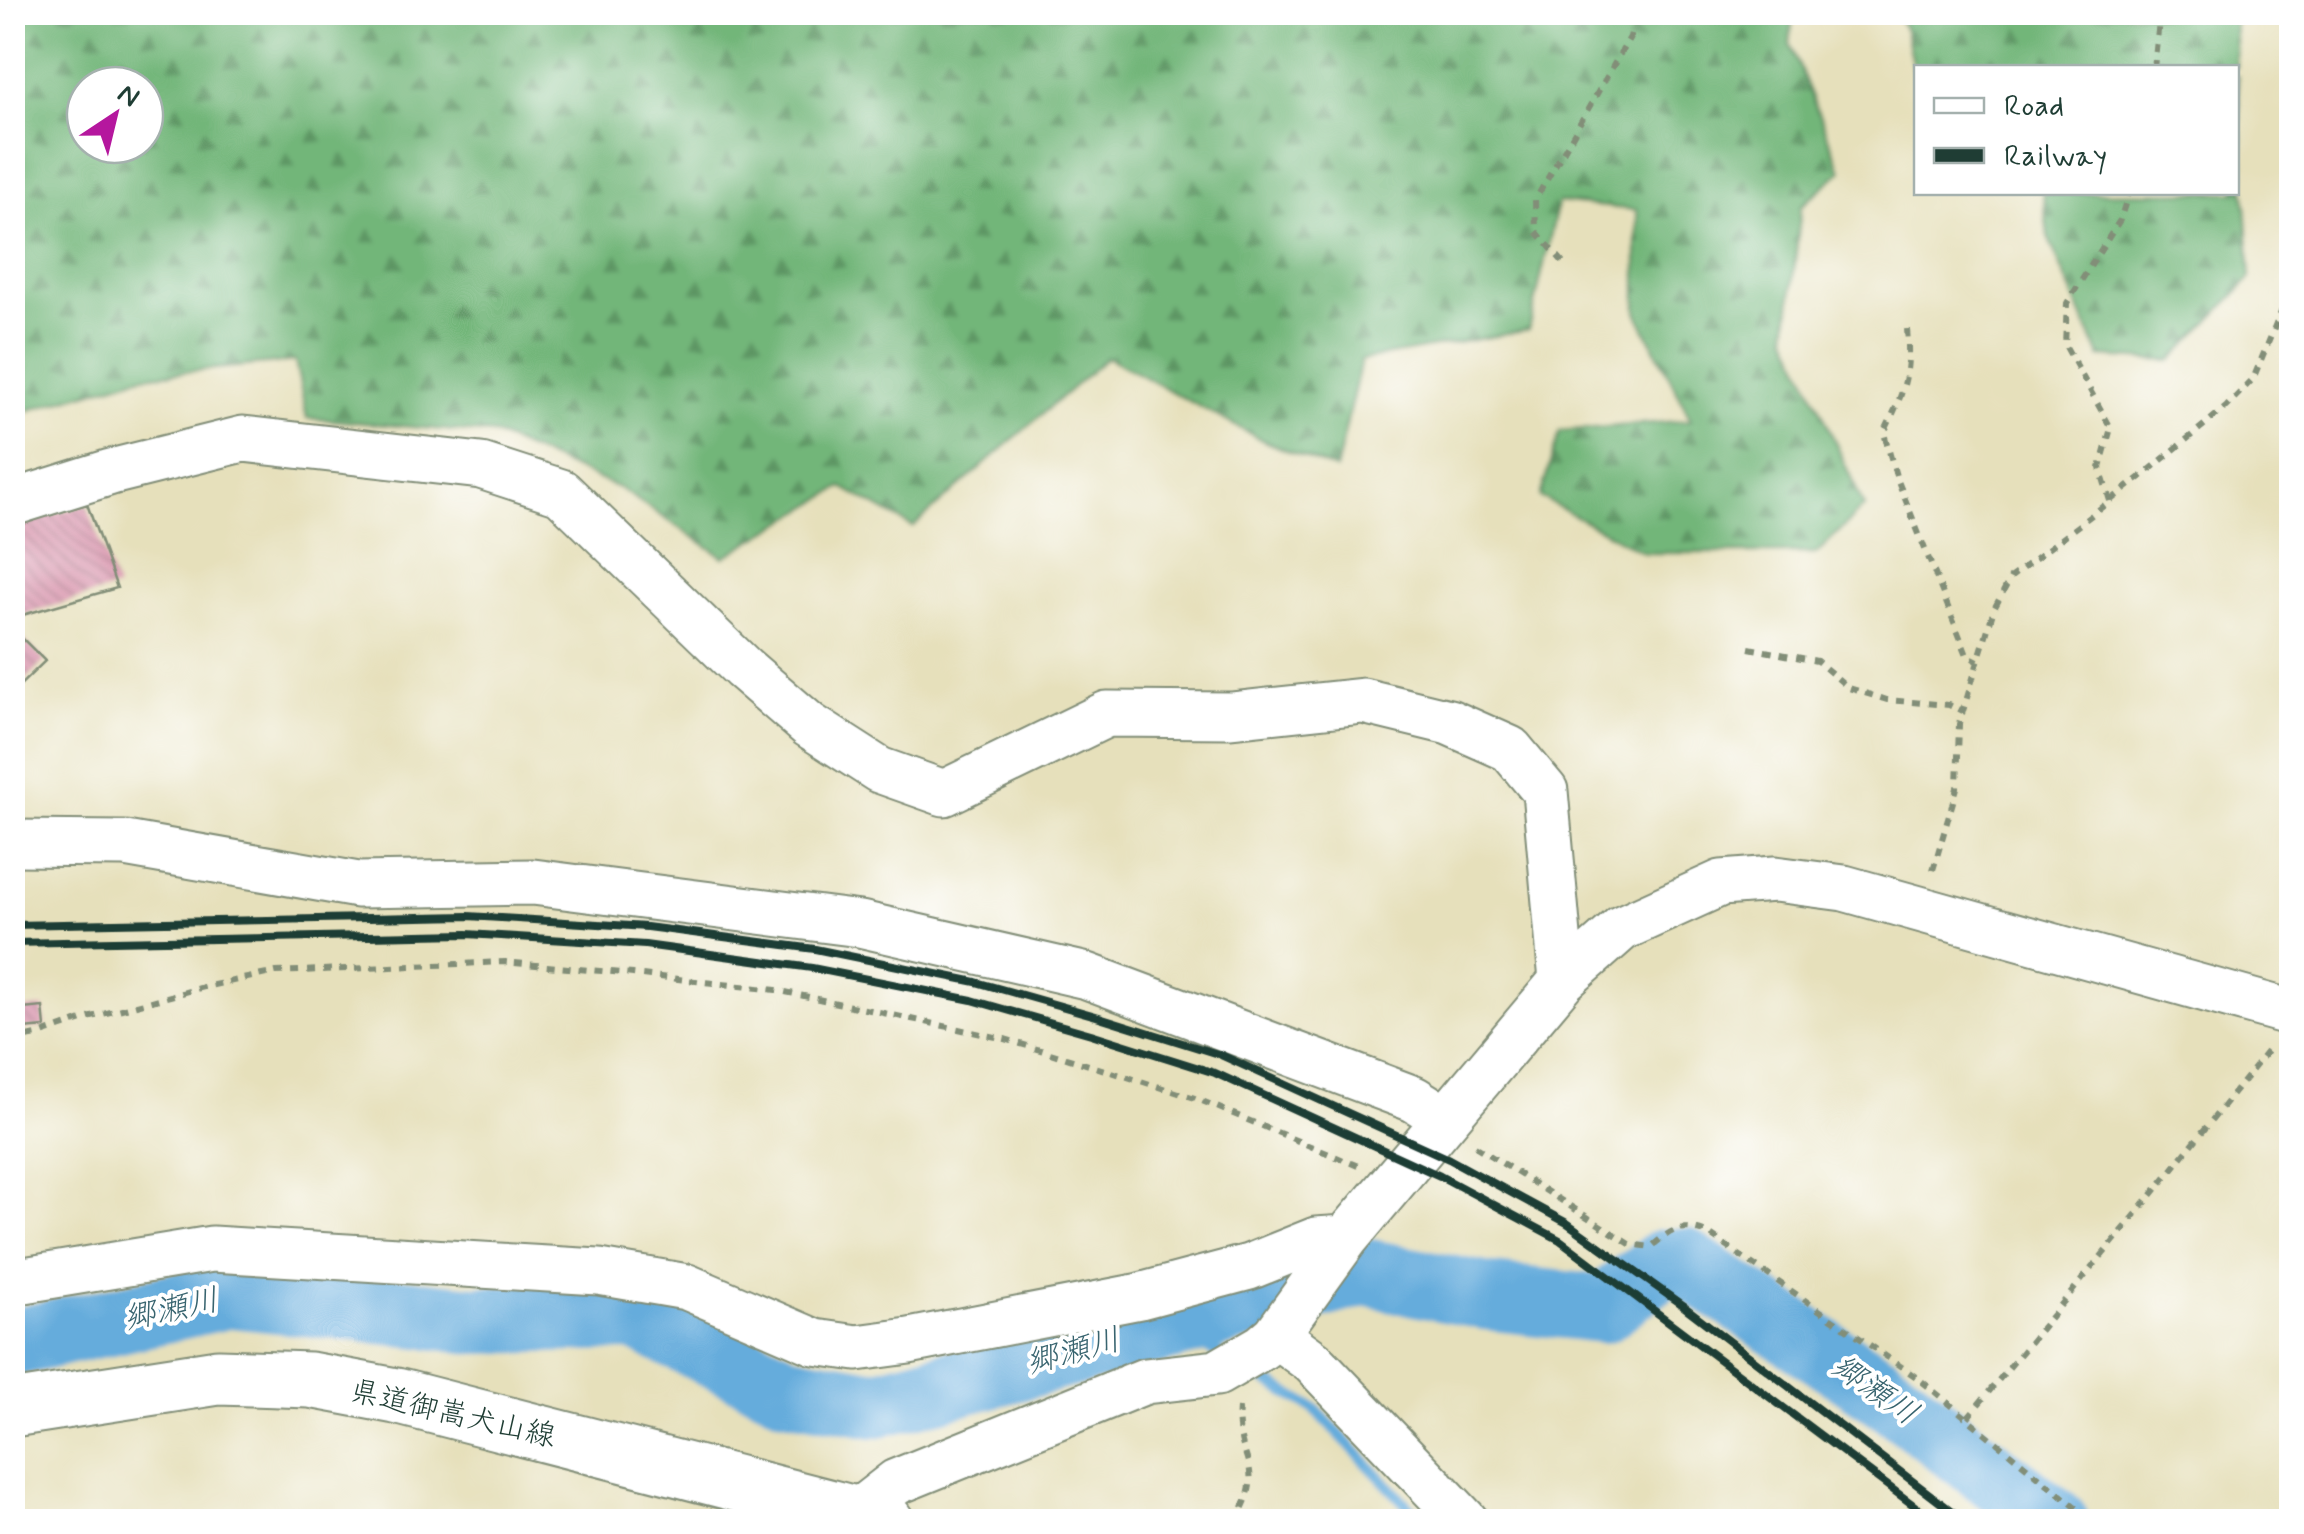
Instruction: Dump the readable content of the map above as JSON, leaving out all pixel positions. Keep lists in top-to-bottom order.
{
  "streets": {
    "main road": ["県道御嵩犬山線"]
  },
  "water": ["郷瀬川"],
  "legend": ["Road", "Railway"],
  "north": "top right"
}
